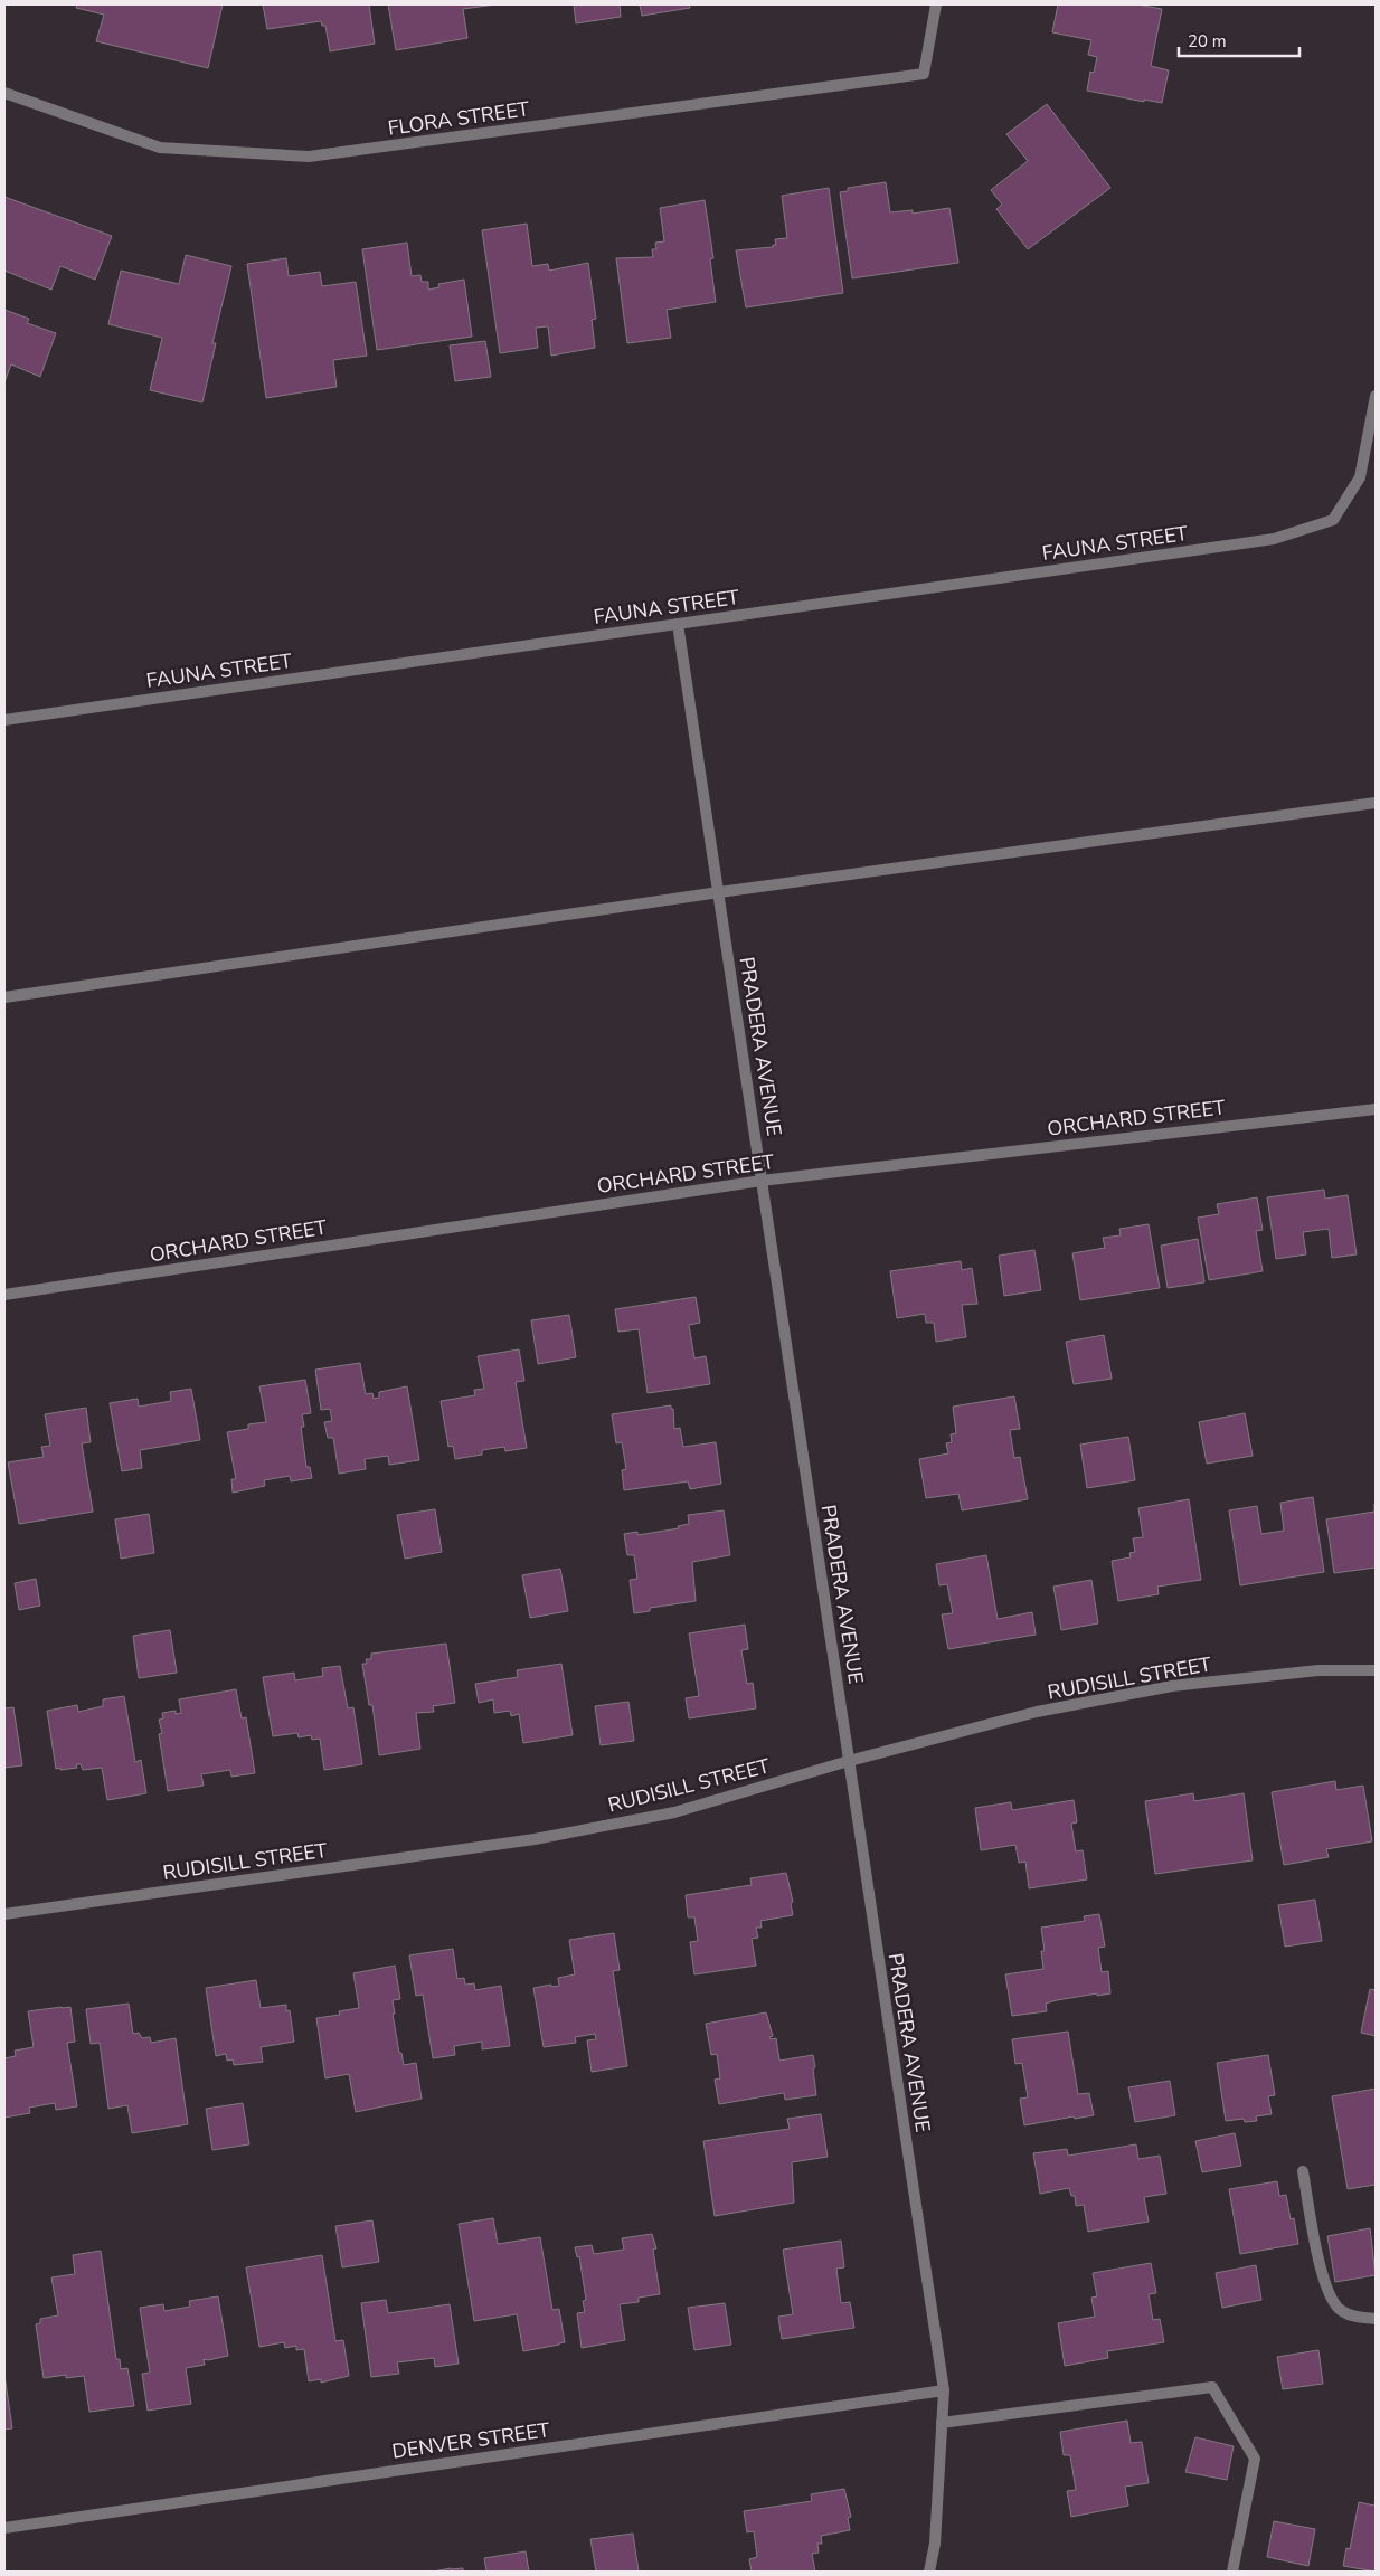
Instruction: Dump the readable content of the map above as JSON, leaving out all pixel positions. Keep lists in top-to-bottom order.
{
  "streets": {
    "street": [
      "FLORA STREET",
      "FAUNA STREET",
      "PRADERA AVENUE",
      "ORCHARD STREET",
      "RUDISILL STREET",
      "DENVER STREET"
    ]
  },
  "crossings": [
    ["FAUNA STREET", "PRADERA AVENUE"],
    ["PRADERA AVENUE", "ORCHARD STREET"],
    ["PRADERA AVENUE", "RUDISILL STREET"],
    ["PRADERA AVENUE", "DENVER STREET"]
  ],
  "scale_bar": "20 m"
}
